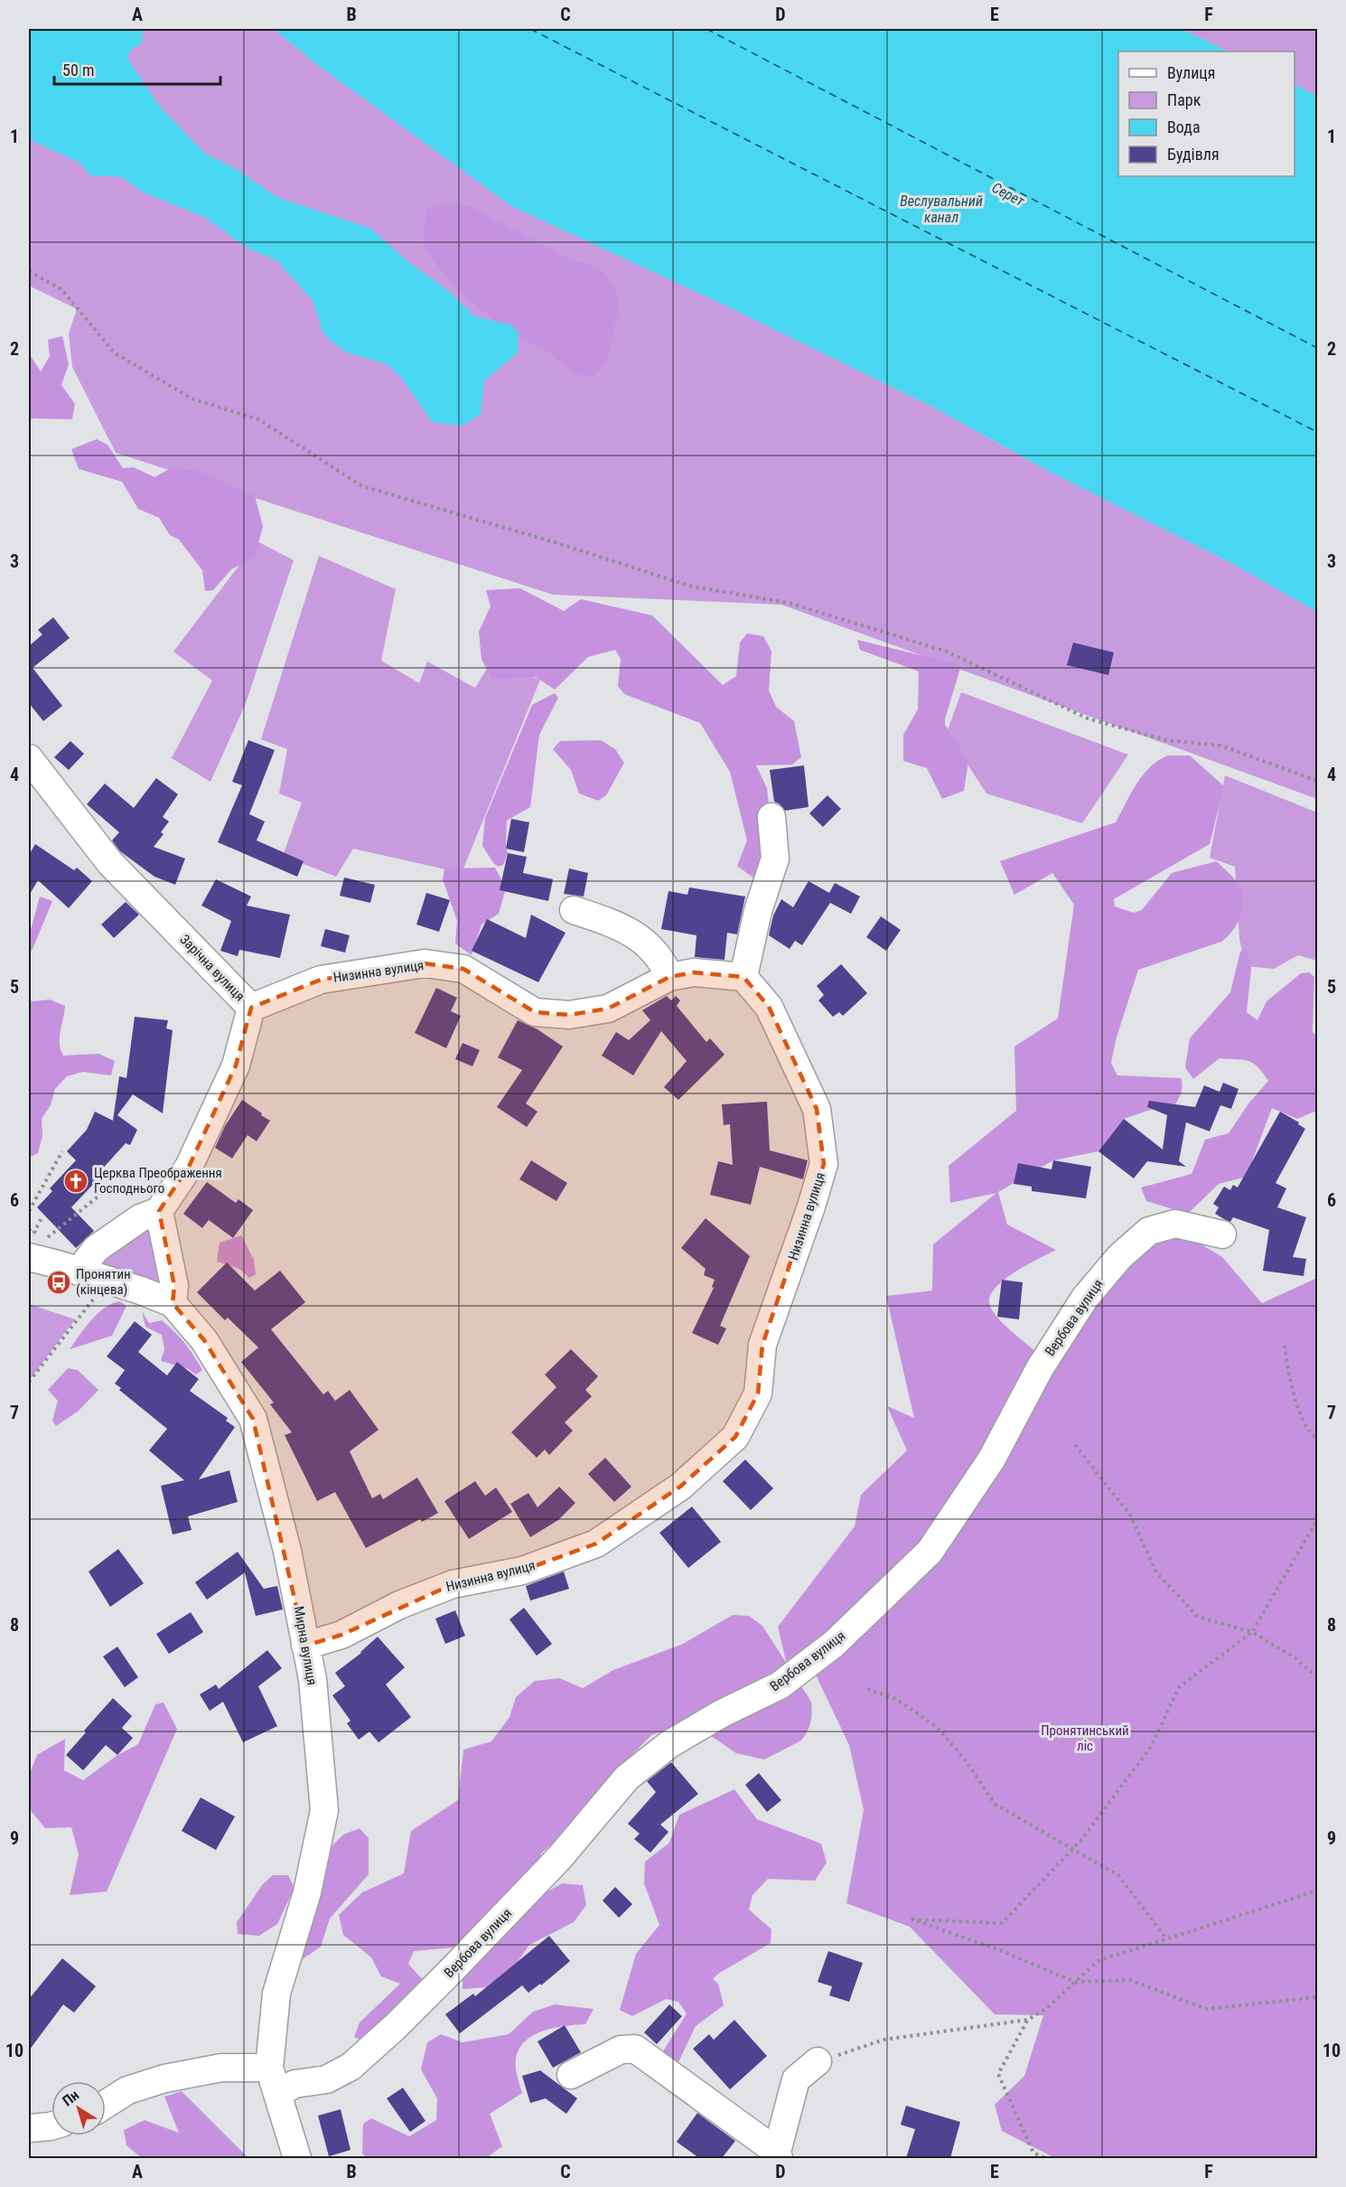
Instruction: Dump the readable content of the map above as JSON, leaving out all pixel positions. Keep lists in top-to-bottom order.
{
  "streets": {
    "street": [
      "Зарічна вулиця",
      "Низинна вулиця",
      "Вербова вулиця",
      "Мирна вулиця"
    ]
  },
  "crossings": [
    ["Зарічна вулиця", "Низинна вулиця"],
    ["Низинна вулиця", "Мирна вулиця"],
    ["Вербова вулиця", "Мирна вулиця"]
  ],
  "water": ["Серет", "Веслувальний канал"],
  "parks": ["Пронятинський ліс"],
  "places": {
    "church": ["Церква Преображення Господнього"],
    "bus stop": ["Пронятин (кінцева)"]
  },
  "legend": [
    "Вулиця",
    "Парк",
    "Вода",
    "Будівля"
  ],
  "scale_bar": "50 m",
  "north": "top left",
  "grid": {
    "columns": [
      "A",
      "B",
      "C",
      "D",
      "E",
      "F"
    ],
    "rows": [
      "1",
      "2",
      "3",
      "4",
      "5",
      "6",
      "7",
      "8",
      "9",
      "10"
    ]
  }
}
